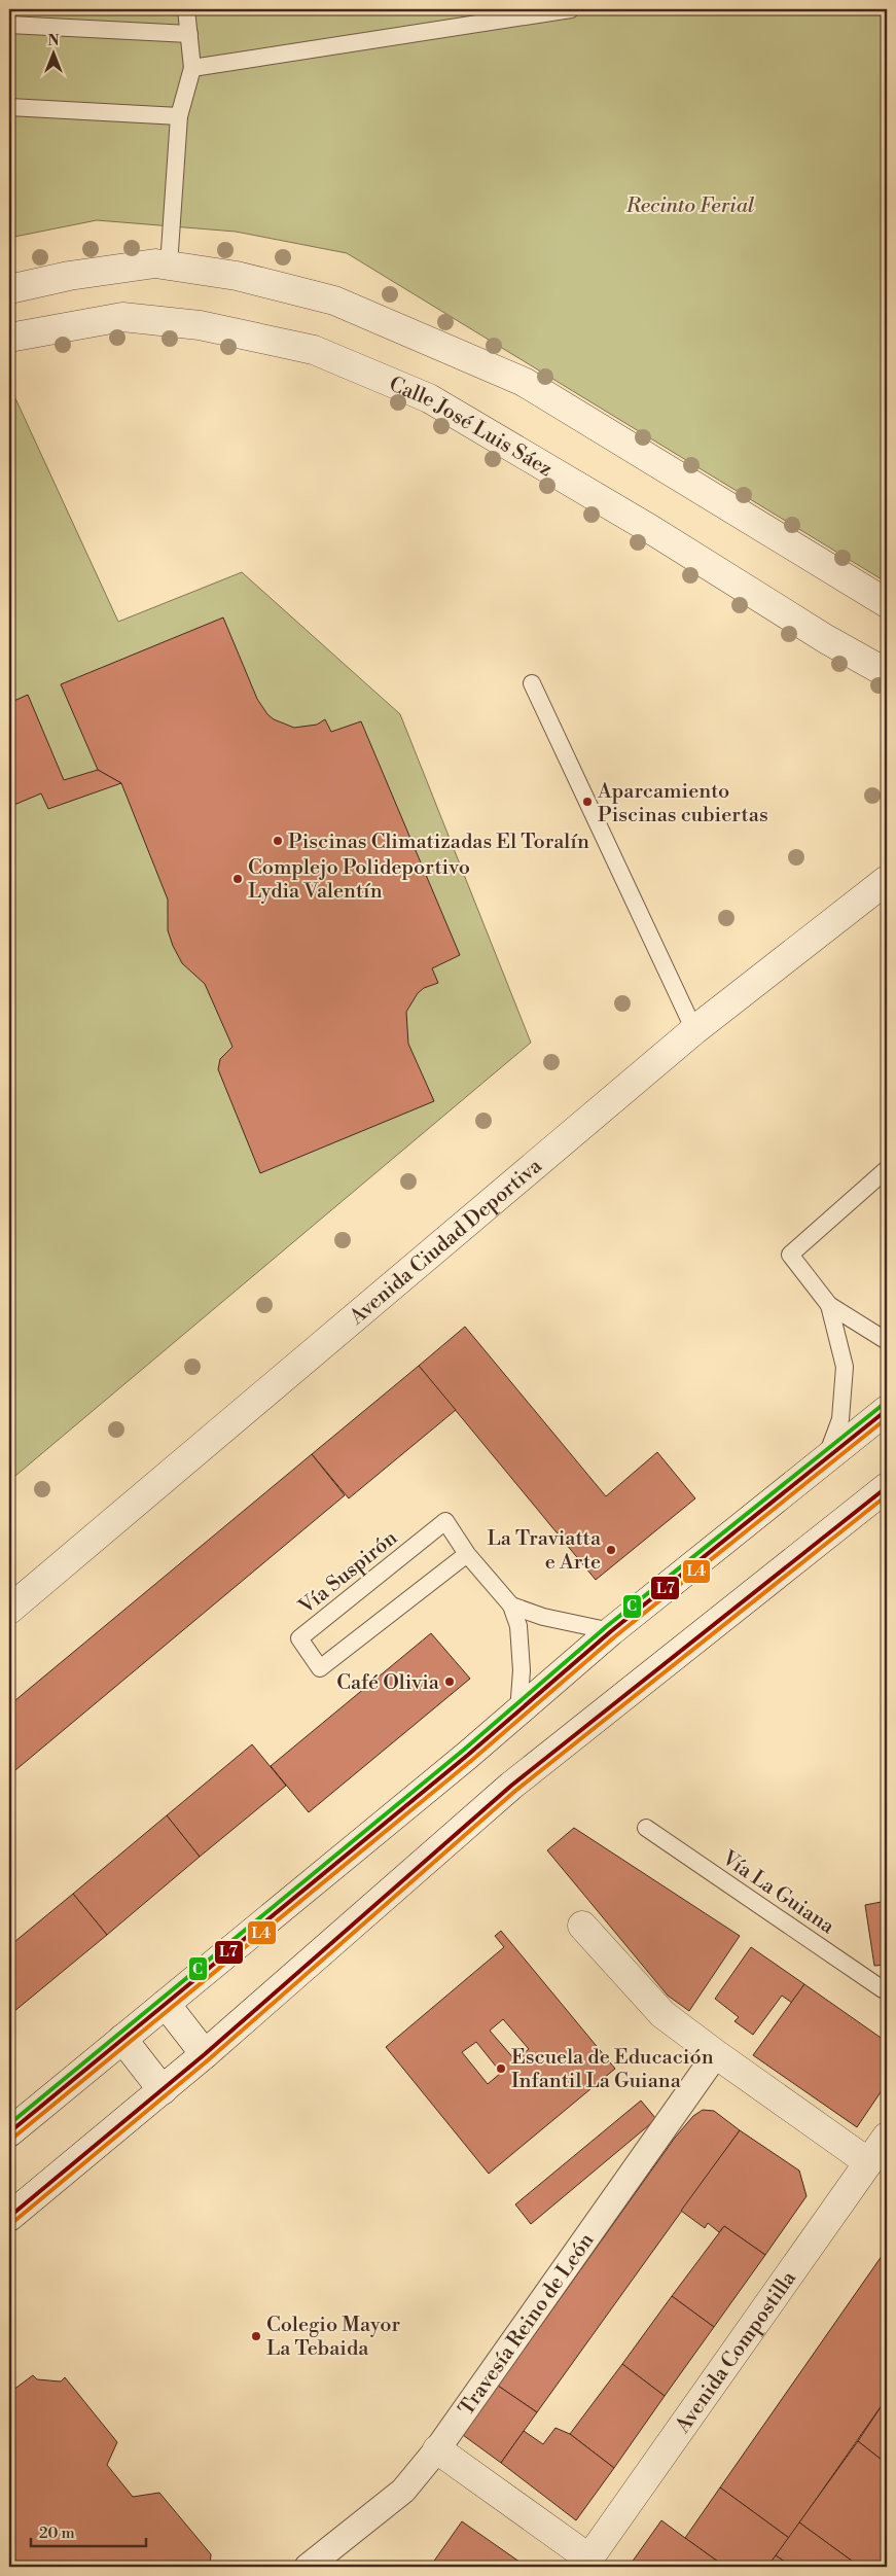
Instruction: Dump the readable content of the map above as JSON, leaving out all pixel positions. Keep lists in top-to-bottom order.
{
  "streets": {
    "street": [
      "Calle José Luis Sáez",
      "Avenida Ciudad Deportiva",
      "Travesía Reino de León",
      "Avenida Compostilla"
    ],
    "lane": ["Vía Suspirón", "Vía La Guiana"]
  },
  "parks": ["Recinto Ferial"],
  "places": [
    "Aparcamiento Piscinas cubiertas",
    "Piscinas Climatizadas El Toralín",
    "Complejo Polideportivo Lydia Valentín",
    "La Traviatta e Arte",
    "Café Olivia",
    "Escuela de Educación Infantil La Guiana",
    "Colegio Mayor La Tebaida"
  ],
  "lines": ["transit line C", "transit line L7", "transit line L4"],
  "scale_bar": "20 m",
  "north": "top"
}
